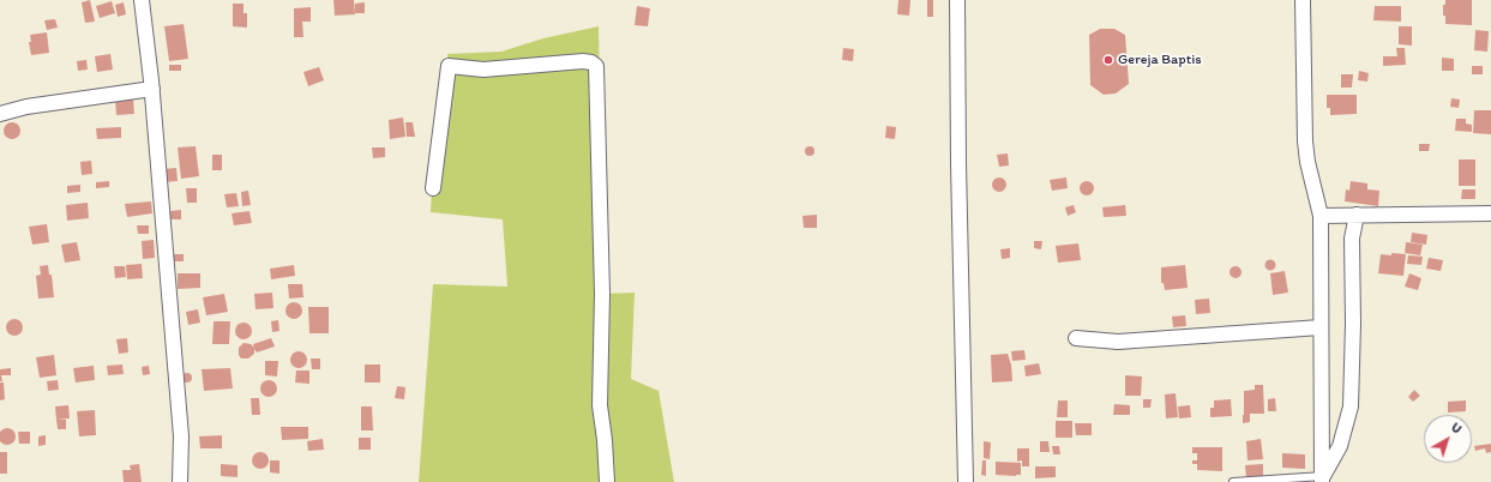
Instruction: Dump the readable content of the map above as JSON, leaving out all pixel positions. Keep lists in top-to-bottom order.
{
  "places": ["Gereja Baptis"],
  "north": "top right"
}
